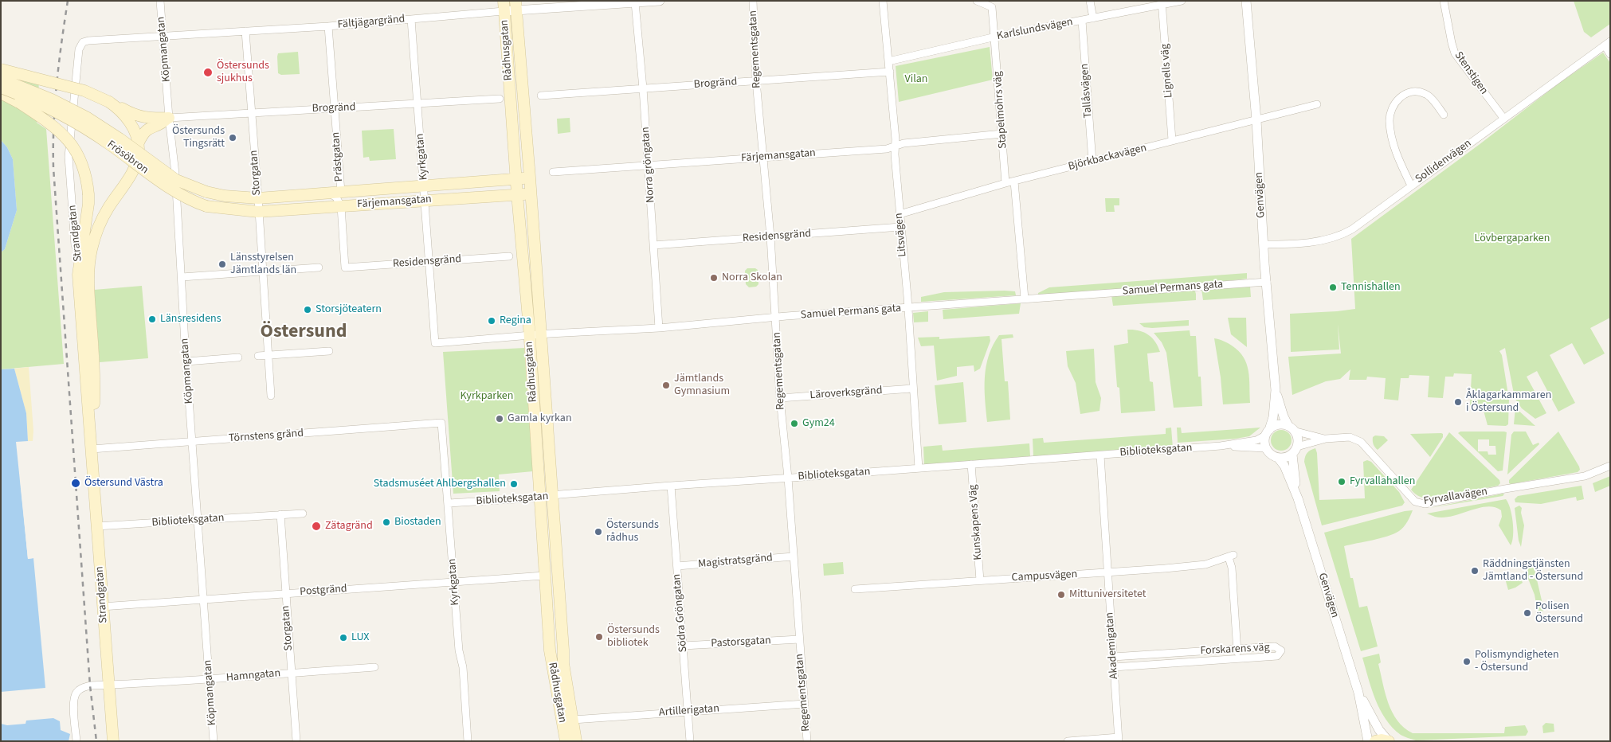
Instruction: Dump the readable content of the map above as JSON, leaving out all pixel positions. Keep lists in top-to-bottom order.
{
  "streets": {
    "main road": [
      "Rådhusgatan",
      "Färjemansgatan",
      "Frösöbron",
      "Strandgatan"
    ],
    "street": [
      "Fältjägargränd",
      "Karlslundsvägen",
      "Köpmangatan",
      "Regementsgatan",
      "Lignells väg",
      "Stenstigen",
      "Brogränd",
      "Tallåsvägen",
      "Stapelmohrs väg",
      "Prästgatan",
      "Kyrkgatan",
      "Björkbackavägen",
      "Sollidenvägen",
      "Norra gröngatan",
      "Storgatan",
      "Genvägen",
      "Litsvägen",
      "Residensgränd",
      "Samuel Permans gata",
      "Läroverksgränd",
      "Törnstens gränd",
      "Biblioteksgatan",
      "Fyrvallavägen",
      "Kunskapens Väg",
      "Magistratsgränd",
      "Campusvägen",
      "Postgränd",
      "Södra Gröngatan",
      "Pastorsgatan",
      "Akademigatan",
      "Forskarens väg",
      "Hamngatan",
      "Artillerigatan"
    ]
  },
  "crossings": [
    ["Fältjägargränd", "Köpmangatan"],
    ["Fältjägargränd", "Rådhusgatan"],
    ["Fältjägargränd", "Prästgatan"],
    ["Fältjägargränd", "Kyrkgatan"],
    ["Fältjägargränd", "Norra gröngatan"],
    ["Fältjägargränd", "Storgatan"],
    ["Fältjägargränd", "Strandgatan"],
    ["Karlslundsvägen", "Lignells väg"],
    ["Karlslundsvägen", "Tallåsvägen"],
    ["Karlslundsvägen", "Stapelmohrs väg"],
    ["Karlslundsvägen", "Litsvägen"],
    ["Köpmangatan", "Brogränd"],
    ["Köpmangatan", "Törnstens gränd"],
    ["Köpmangatan", "Biblioteksgatan"],
    ["Köpmangatan", "Postgränd"],
    ["Köpmangatan", "Hamngatan"],
    ["Regementsgatan", "Brogränd"],
    ["Regementsgatan", "Färjemansgatan"],
    ["Regementsgatan", "Residensgränd"],
    ["Regementsgatan", "Samuel Permans gata"],
    ["Regementsgatan", "Läroverksgränd"],
    ["Regementsgatan", "Biblioteksgatan"],
    ["Regementsgatan", "Magistratsgränd"],
    ["Regementsgatan", "Pastorsgatan"],
    ["Regementsgatan", "Artillerigatan"],
    ["Rådhusgatan", "Färjemansgatan"],
    ["Rådhusgatan", "Samuel Permans gata"],
    ["Rådhusgatan", "Biblioteksgatan"],
    ["Rådhusgatan", "Postgränd"],
    ["Rådhusgatan", "Artillerigatan"],
    ["Lignells väg", "Björkbackavägen"],
    ["Stenstigen", "Sollidenvägen"],
    ["Brogränd", "Prästgatan"],
    ["Brogränd", "Kyrkgatan"],
    ["Brogränd", "Norra gröngatan"],
    ["Brogränd", "Storgatan"],
    ["Brogränd", "Litsvägen"],
    ["Tallåsvägen", "Björkbackavägen"],
    ["Stapelmohrs väg", "Färjemansgatan"],
    ["Stapelmohrs väg", "Björkbackavägen"],
    ["Färjemansgatan", "Prästgatan"],
    ["Färjemansgatan", "Kyrkgatan"],
    ["Färjemansgatan", "Frösöbron"],
    ["Färjemansgatan", "Norra gröngatan"],
    ["Färjemansgatan", "Storgatan"],
    ["Färjemansgatan", "Litsvägen"],
    ["Färjemansgatan", "Residensgränd"],
    ["Kyrkgatan", "Residensgränd"],
    ["Kyrkgatan", "Samuel Permans gata"],
    ["Kyrkgatan", "Törnstens gränd"],
    ["Kyrkgatan", "Biblioteksgatan"],
    ["Kyrkgatan", "Postgränd"],
    ["Frösöbron", "Storgatan"],
    ["Björkbackavägen", "Genvägen"],
    ["Björkbackavägen", "Litsvägen"],
    ["Sollidenvägen", "Genvägen"],
    ["Norra gröngatan", "Residensgränd"],
    ["Norra gröngatan", "Samuel Permans gata"],
    ["Storgatan", "Biblioteksgatan"],
    ["Storgatan", "Postgränd"],
    ["Storgatan", "Hamngatan"],
    ["Genvägen", "Samuel Permans gata"],
    ["Genvägen", "Biblioteksgatan"],
    ["Genvägen", "Fyrvallavägen"],
    ["Strandgatan", "Törnstens gränd"],
    ["Strandgatan", "Biblioteksgatan"],
    ["Strandgatan", "Postgränd"],
    ["Strandgatan", "Hamngatan"],
    ["Litsvägen", "Residensgränd"],
    ["Litsvägen", "Samuel Permans gata"],
    ["Litsvägen", "Läroverksgränd"],
    ["Litsvägen", "Biblioteksgatan"],
    ["Biblioteksgatan", "Fyrvallavägen"],
    ["Biblioteksgatan", "Kunskapens Väg"],
    ["Biblioteksgatan", "Södra Gröngatan"],
    ["Biblioteksgatan", "Akademigatan"],
    ["Kunskapens Väg", "Campusvägen"],
    ["Magistratsgränd", "Södra Gröngatan"],
    ["Campusvägen", "Akademigatan"],
    ["Campusvägen", "Forskarens väg"],
    ["Södra Gröngatan", "Pastorsgatan"],
    ["Södra Gröngatan", "Artillerigatan"],
    ["Akademigatan", "Forskarens väg"]
  ],
  "districts": ["Östersund"],
  "parks": ["Vilan", "Lövbergaparken", "Kyrkparken"],
  "places": [
    "Östersunds sjukhus",
    "Östersunds Tingsrätt",
    "Länsstyrelsen Jämtlands län",
    "Norra Skolan",
    "Tennishallen",
    "Storsjöteatern",
    "Länsresidens",
    "Regina",
    "Jämtlands Gymnasium",
    "Åklagarkammaren i Östersund",
    "Gamla kyrkan",
    "Gym24",
    "Fyrvallahallen",
    "Östersund Västra",
    "Stadsmuséet Ahlbergshallen",
    "Biostaden",
    "Zätagränd",
    "Östersunds rådhus",
    "Räddningstjänsten Jämtland - Östersund",
    "Mittuniversitetet",
    "Polisen Östersund",
    "Östersunds bibliotek",
    "LUX",
    "Polismyndigheten - Östersund"
  ]
}
